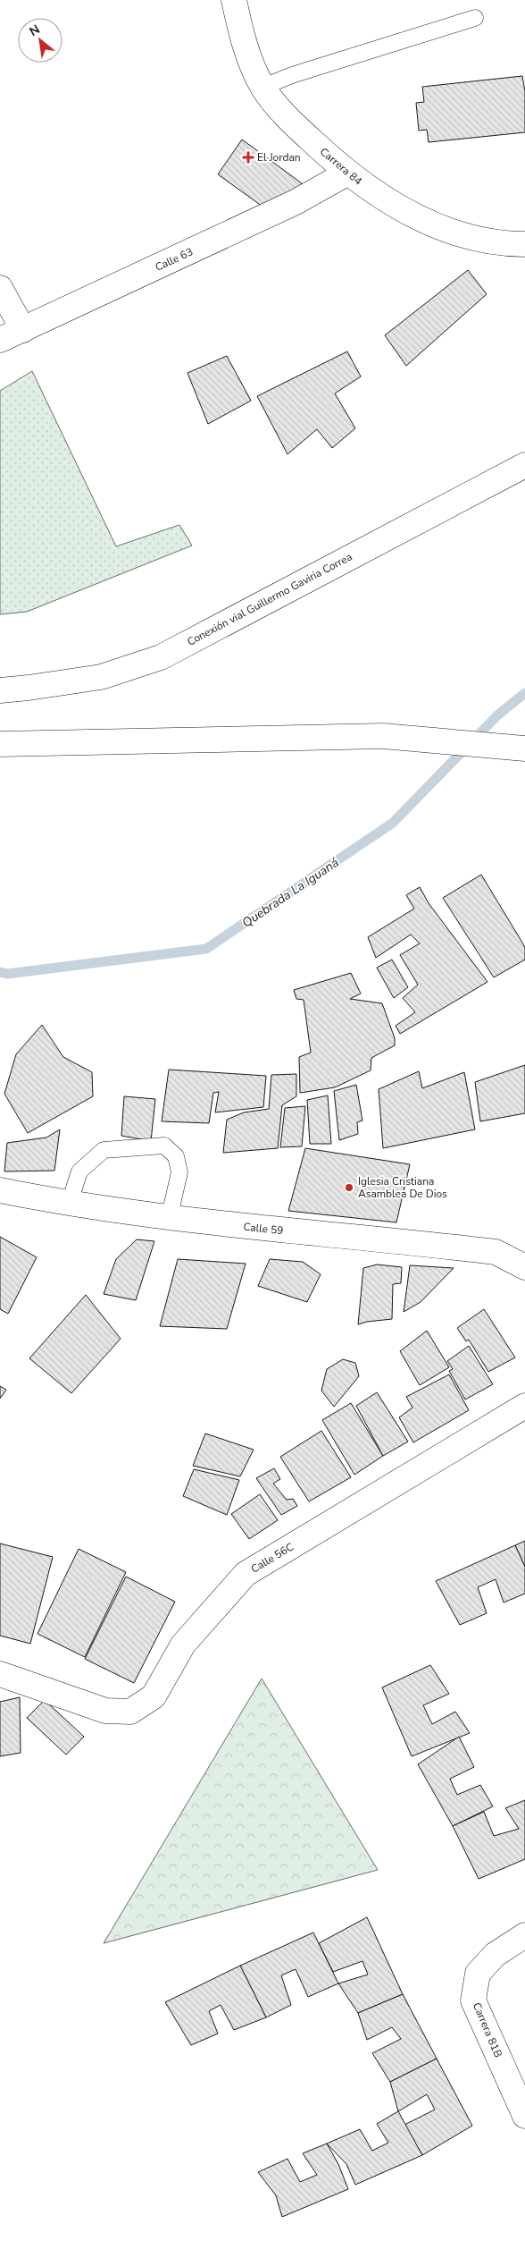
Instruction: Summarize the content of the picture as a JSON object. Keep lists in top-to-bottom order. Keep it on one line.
{"streets":{"main road":["Carrera 84","Calle 63","Conexión vial Guillermo Gaviria Correa","Calle 59","Calle 56C","Carrera 81B"]},"crossings":[["Carrera 84","Calle 63"]],"water":["Quebrada La Iguaná"],"places":{"health":["El Jordan"],"other":["Iglesia Cristiana Asamblea De Dios"]},"north":"top left"}
